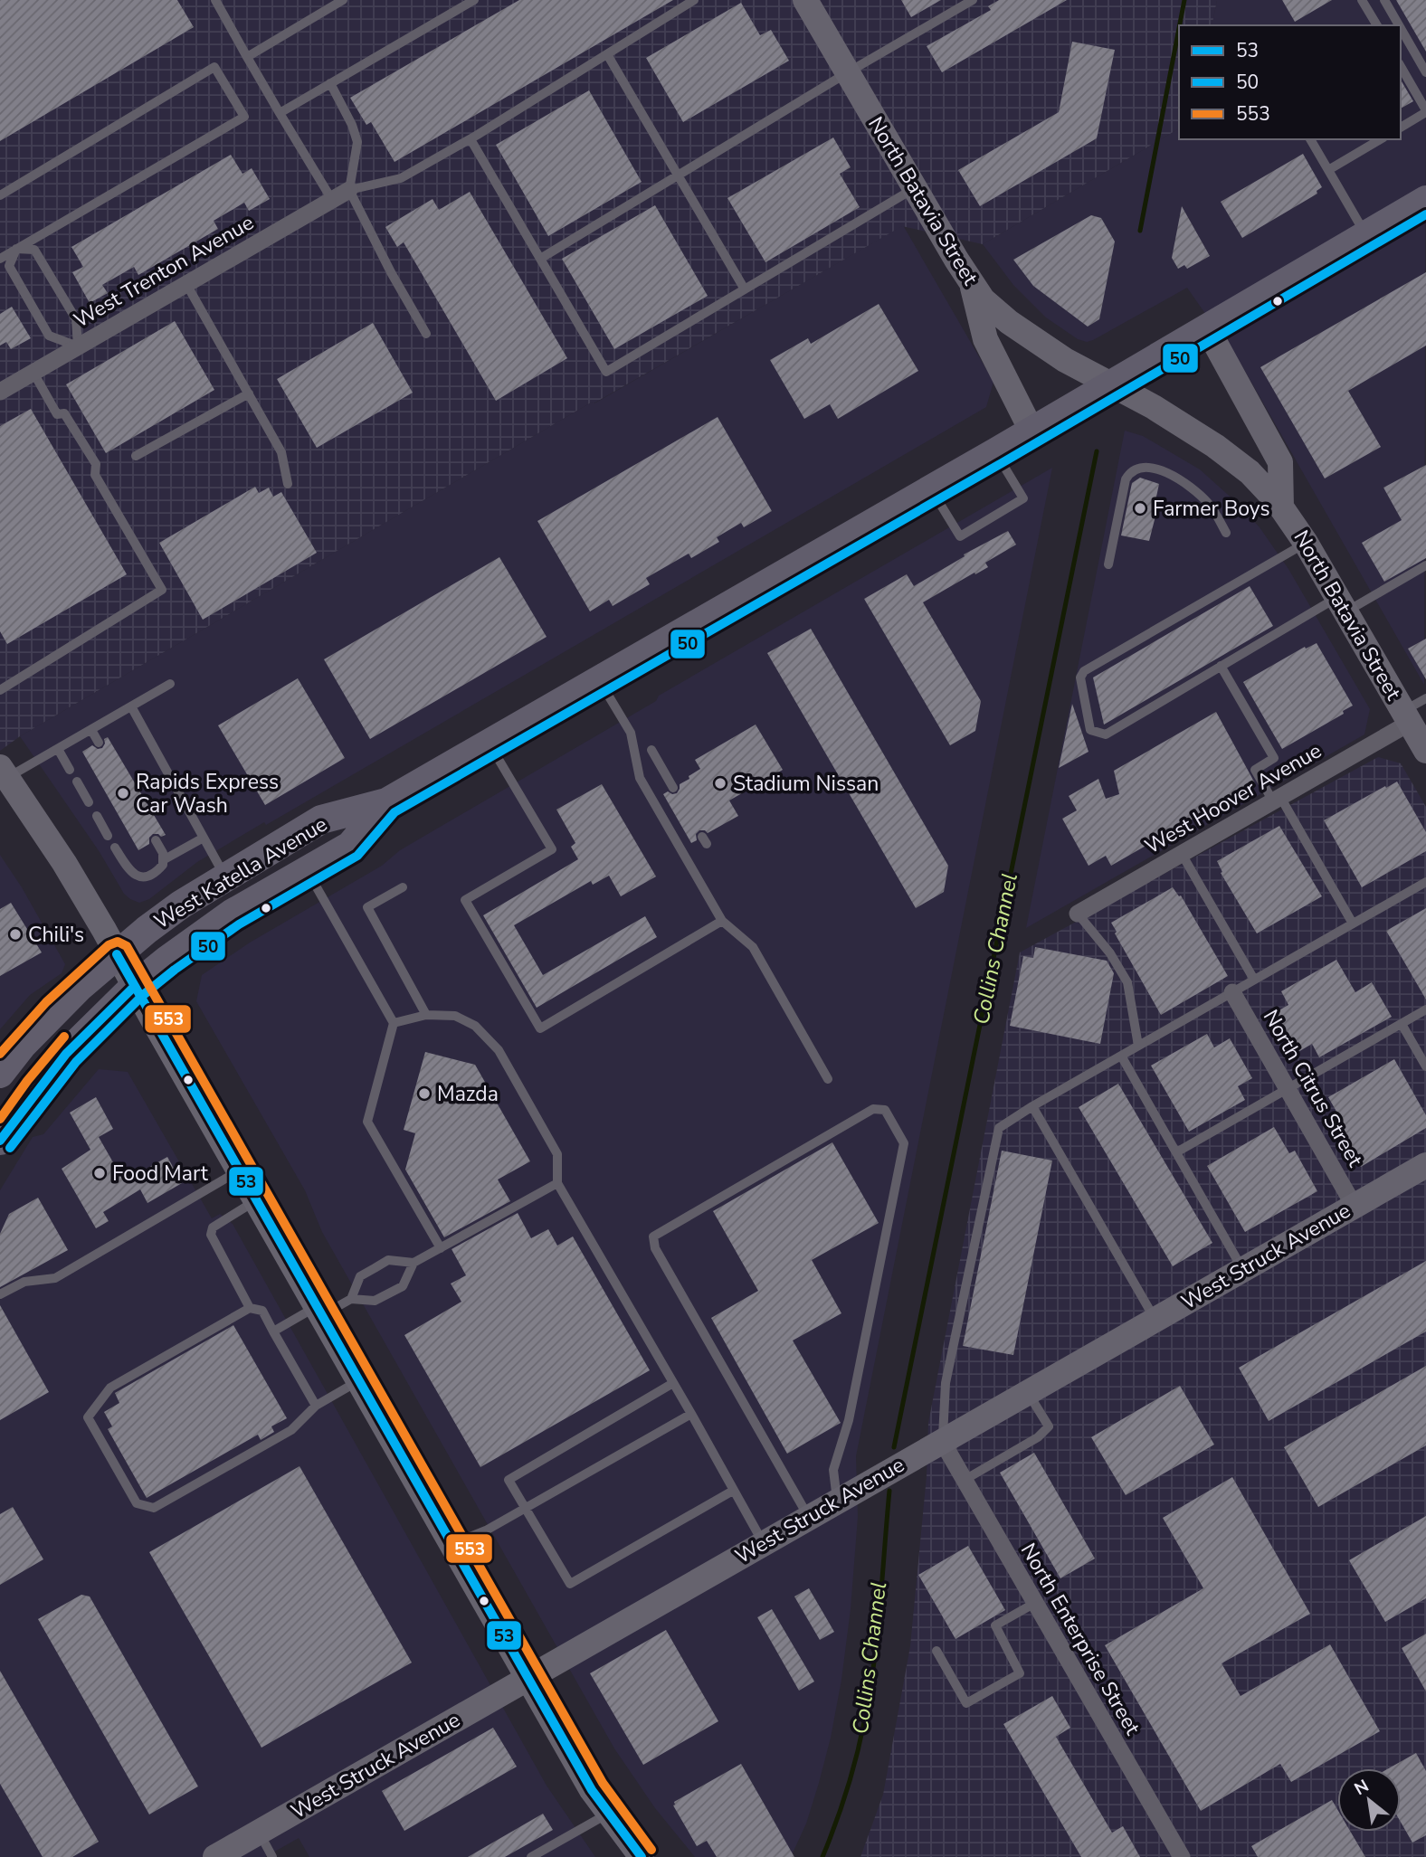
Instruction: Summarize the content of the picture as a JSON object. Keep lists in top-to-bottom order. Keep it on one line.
{"streets":{"main road":["West Katella Avenue"],"street":["North Batavia Street","West Trenton Avenue","West Hoover Avenue","North Citrus Street","West Struck Avenue","North Enterprise Street"]},"crossings":[["North Batavia Street","West Hoover Avenue"],["North Batavia Street","West Katella Avenue"],["North Citrus Street","West Struck Avenue"],["West Struck Avenue","North Enterprise Street"]],"water":["Collins Channel"],"places":["Farmer Boys","Stadium Nissan","Rapids Express Car Wash","Chili's","Mazda","Food Mart"],"lines":["transit line 50","transit line 553","transit line 53"],"legend":["53","50","553"],"north":"top left"}
